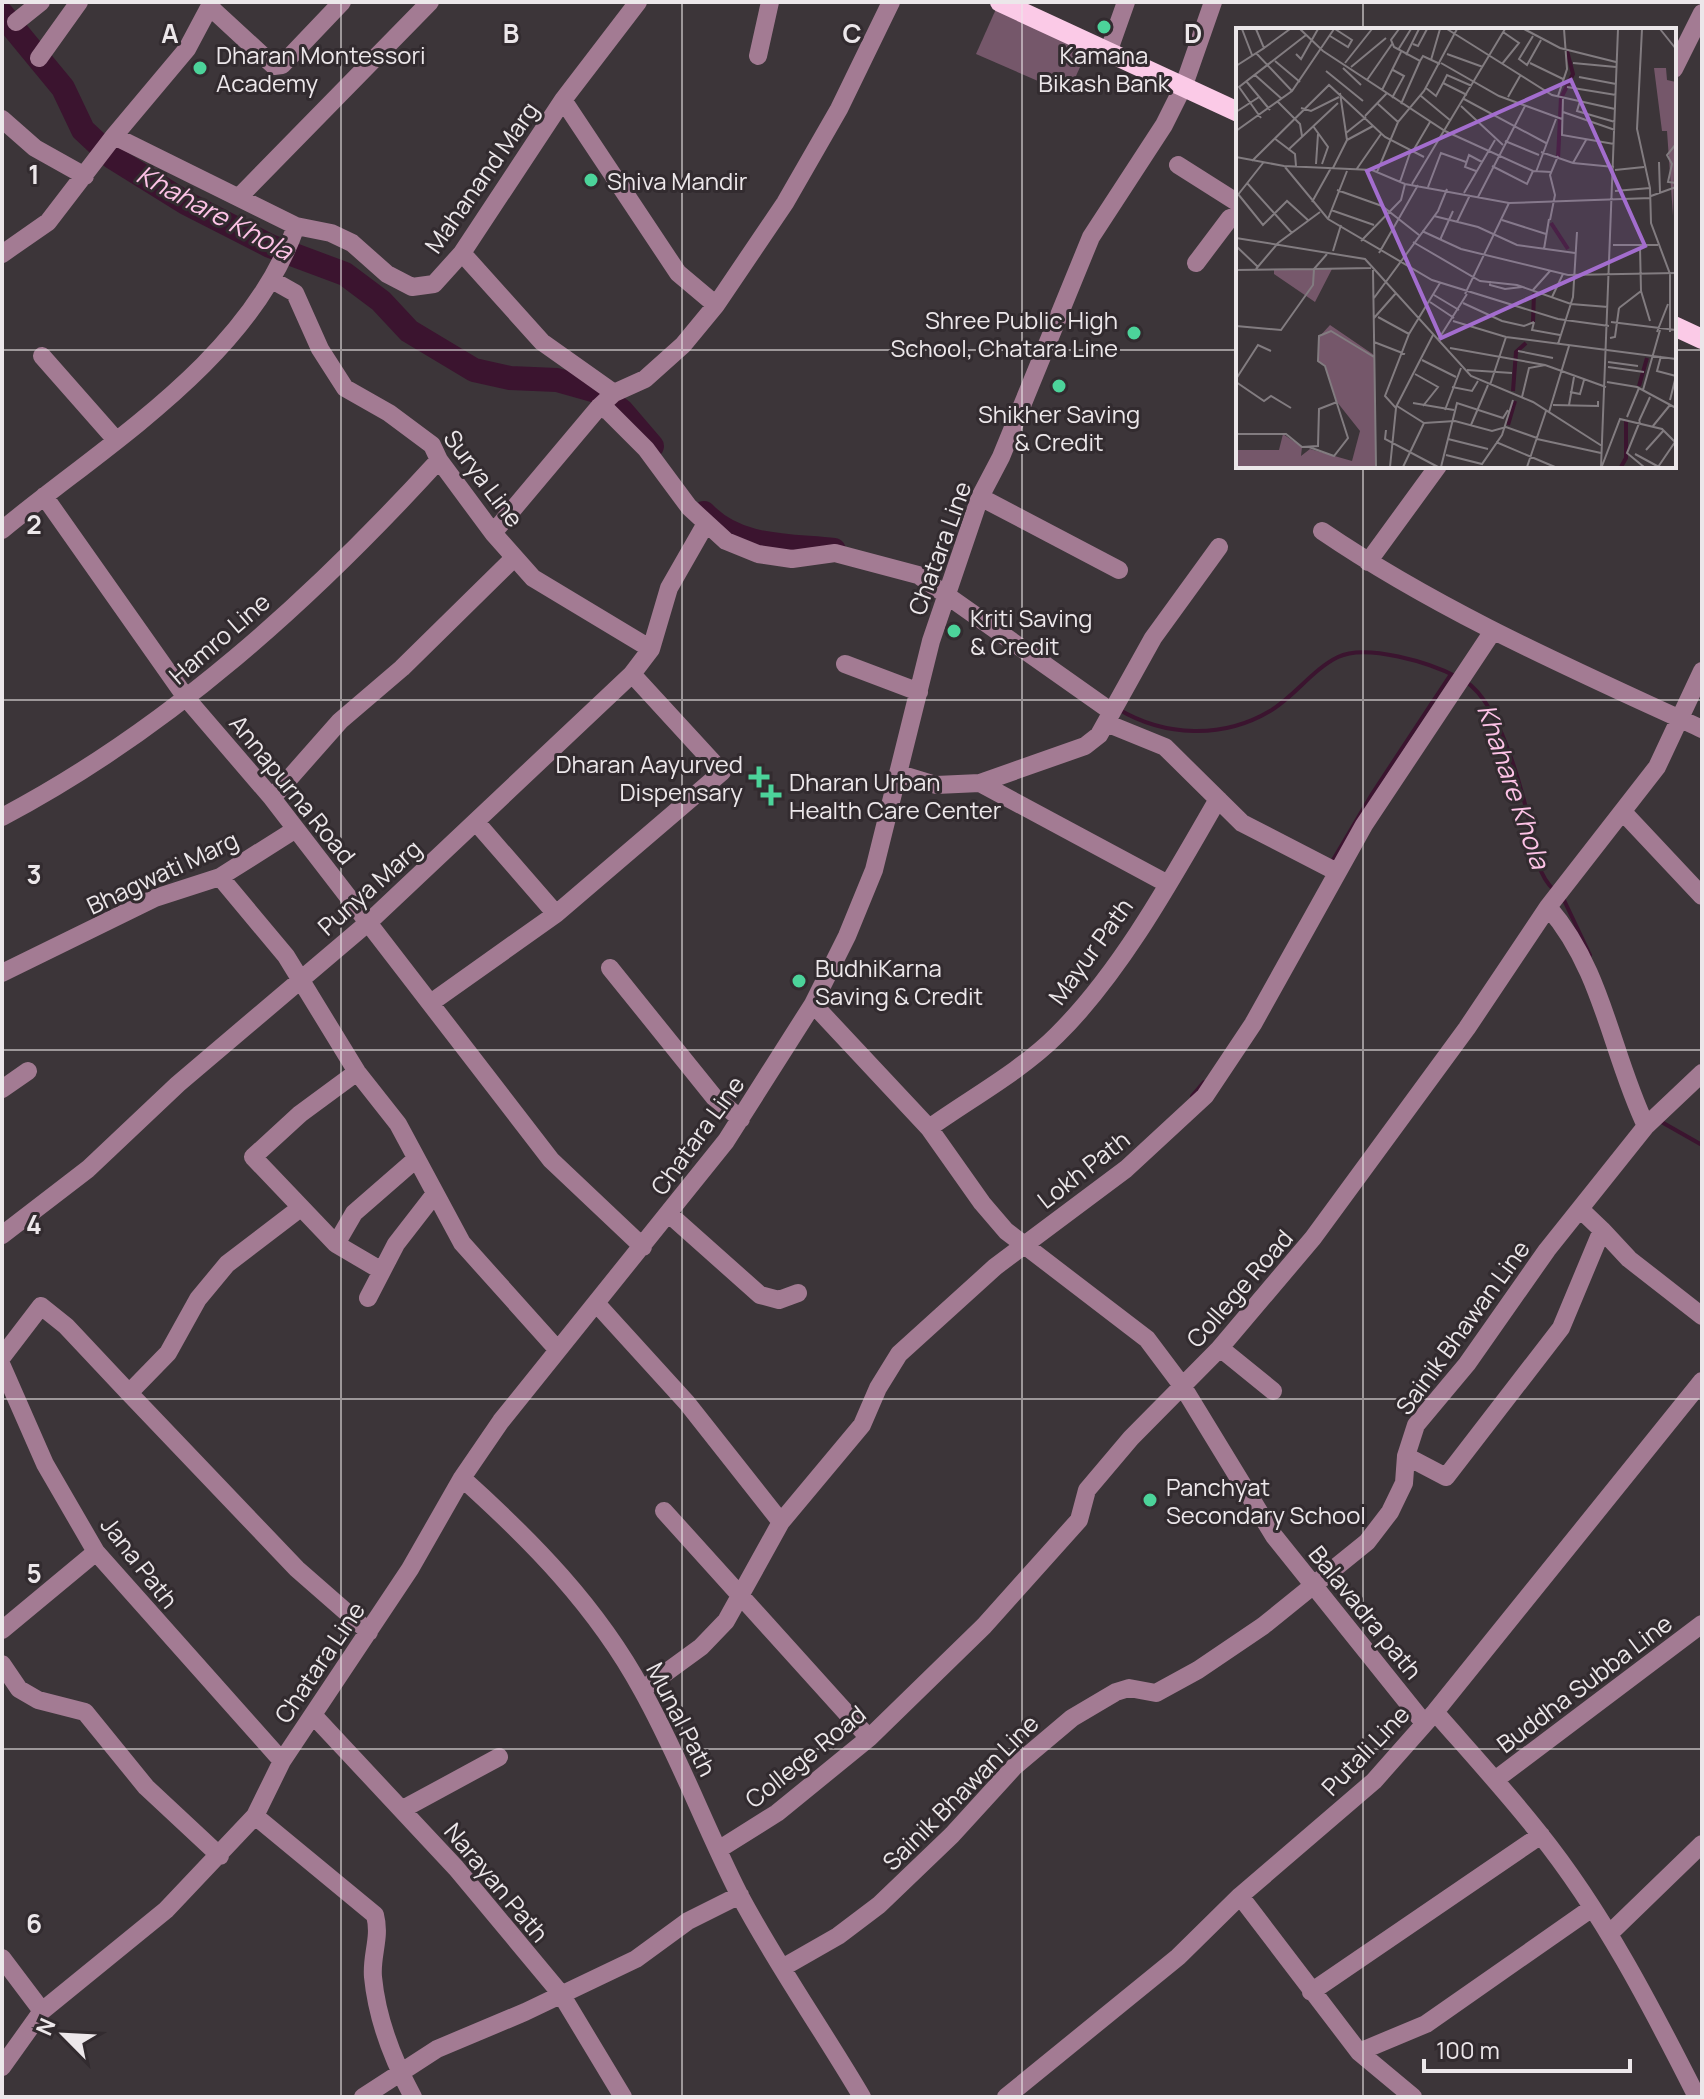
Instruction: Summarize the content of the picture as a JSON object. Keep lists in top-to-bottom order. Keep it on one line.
{"streets":{"street":["Mahanand Marg","Surya Line","Chatara Line","Hamro Line","Annapurna Road","Bhagwati Marg","Punya Marg","Mayur Path","Lokh Path","College Road","Sainik Bhawan Line","Jana Path","Balavadra path","Buddha Subba Line","Munal Path","Putali Line","Narayan Path"]},"crossings":[["Surya Line","Hamro Line"],["Surya Line","Punya Marg"],["Chatara Line","Annapurna Road"],["Chatara Line","Jana Path"],["Chatara Line","Balavadra path"],["Chatara Line","Munal Path"],["Chatara Line","Narayan Path"],["Hamro Line","Annapurna Road"],["Annapurna Road","Bhagwati Marg"],["Annapurna Road","Punya Marg"],["Mayur Path","Balavadra path"],["Lokh Path","Balavadra path"],["Lokh Path","Munal Path"],["College Road","Balavadra path"],["College Road","Munal Path"],["Sainik Bhawan Line","Balavadra path"],["Sainik Bhawan Line","Munal Path"],["Balavadra path","Buddha Subba Line"],["Balavadra path","Putali Line"]],"water":["Khahare Khola"],"places":{"other":["Kamana Bikash Bank","Dharan Montessori Academy","Shiva Mandir","Shree Public High School, Chatara Line","Shikher Saving & Credit","Kriti Saving & Credit","BudhiKarna Saving & Credit","Panchyat Secondary School"],"health":["Dharan Aayurved Dispensary","Dharan Urban Health Care Center"]},"scale_bar":"100 m","north":"top left","grid":{"columns":["A","B","C","D"],"rows":["1","2","3","4","5","6"]}}
